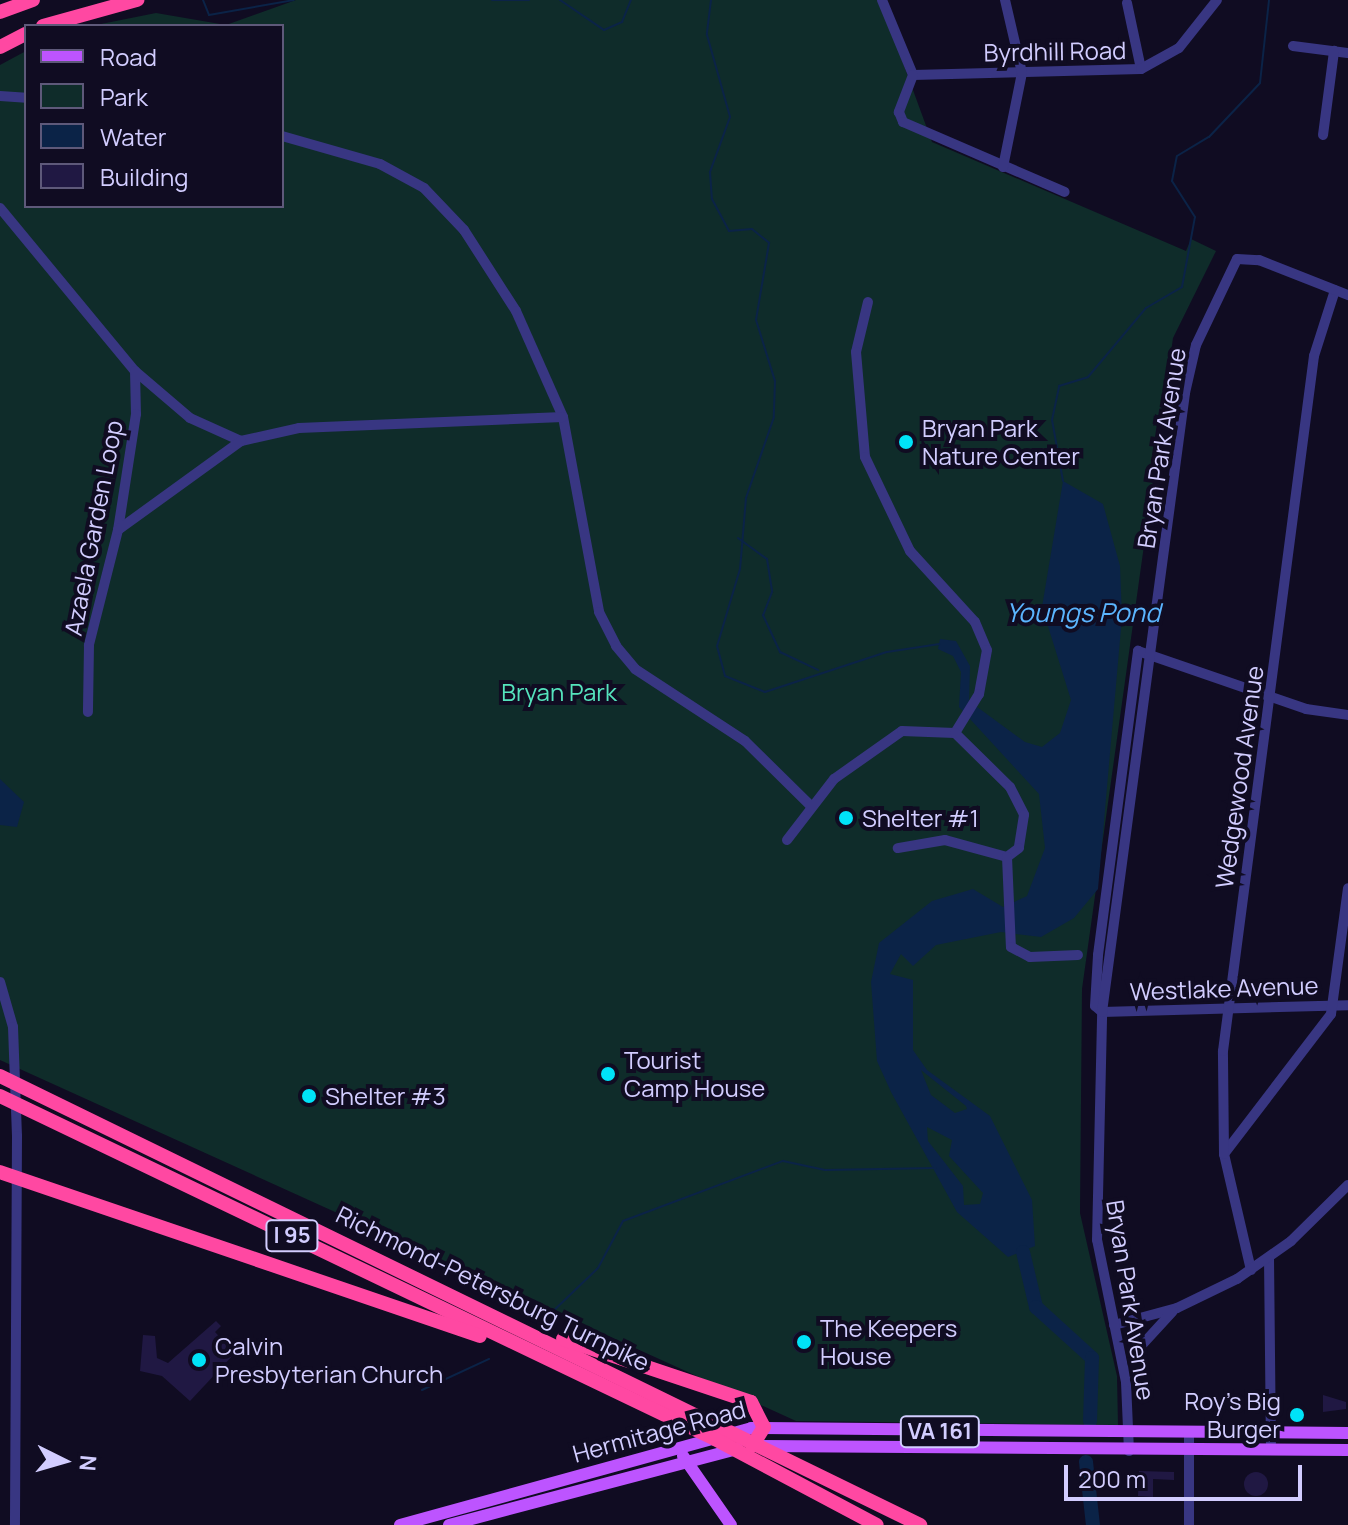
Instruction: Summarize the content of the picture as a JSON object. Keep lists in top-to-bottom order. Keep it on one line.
{"streets":{"highway":["I 95","Richmond-Petersburg Turnpike"],"main road":["Hermitage Road","VA 161"],"street":["Byrdhill Road","Bryan Park Avenue","Azaela Garden Loop","Wedgewood Avenue","Westlake Avenue"]},"crossings":[["Bryan Park Avenue","Wedgewood Avenue"],["Bryan Park Avenue","Westlake Avenue"],["Bryan Park Avenue","Hermitage Road"],["Bryan Park Avenue","VA 161"],["Wedgewood Avenue","Westlake Avenue"],["Hermitage Road","VA 161"]],"water":["Youngs Pond"],"parks":["Bryan Park"],"places":["Bryan Park Nature Center","Shelter #1","Tourist Camp House","Shelter #3","The Keepers House","Calvin Presbyterian Church","Roy's Big Burger"],"legend":["Road","Park","Water","Building"],"scale_bar":"200 m","north":"right"}
